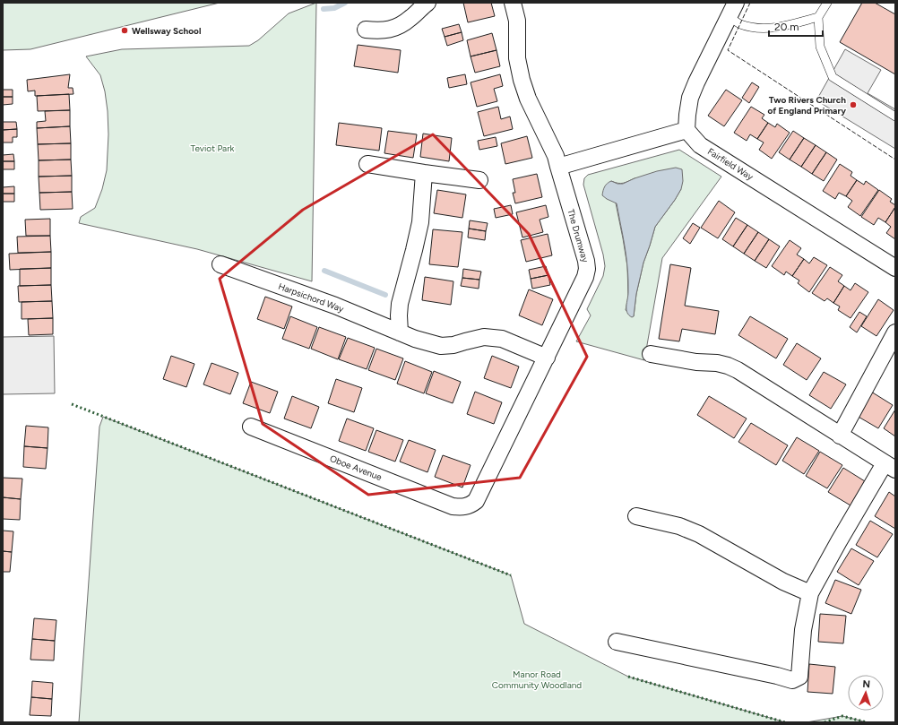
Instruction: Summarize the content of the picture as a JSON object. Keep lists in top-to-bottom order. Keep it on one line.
{"streets":{"street":["Fairfield Way","The Drumway","Harpsichord Way","Oboe Avenue"]},"crossings":[["The Drumway","Harpsichord Way"],["The Drumway","Oboe Avenue"]],"parks":["Teviot Park","Manor Road Community Woodland"],"places":["Wellsway School","Two Rivers Church of England Primary"],"scale_bar":"20 m","north":"top"}
